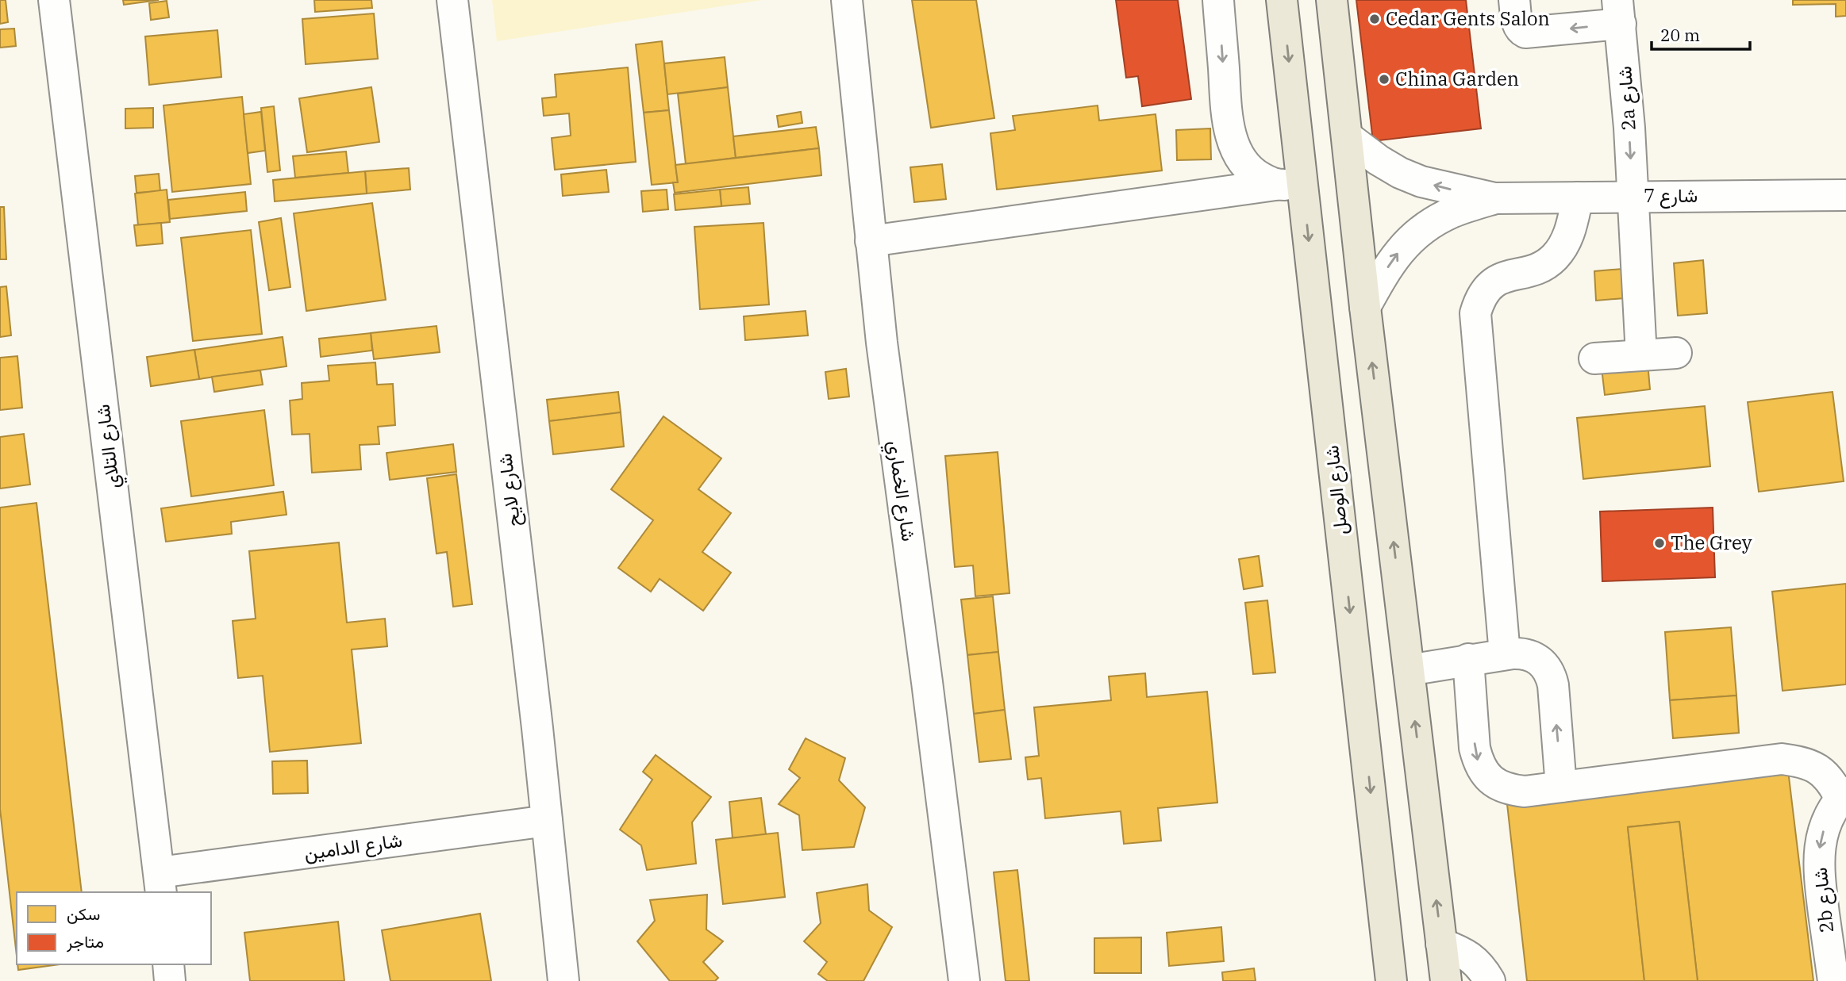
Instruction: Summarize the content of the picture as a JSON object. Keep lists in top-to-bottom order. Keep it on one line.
{"streets":{"main road":["شارع الوصل"],"street":["2a شارع","شارع 7","شارع التلاي","شارع لايح","شارع الخماري","شارع الدامين","2b شارع"]},"crossings":[["2a شارع","شارع 7"],["شارع التلاي","شارع الدامين"],["شارع لايح","شارع الدامين"]],"one_way":["2a شارع","2b شارع"],"places":["Cedar Gents Salon","China Garden","The Grey"],"legend":["سكن","متاجر"],"scale_bar":"20 m"}
